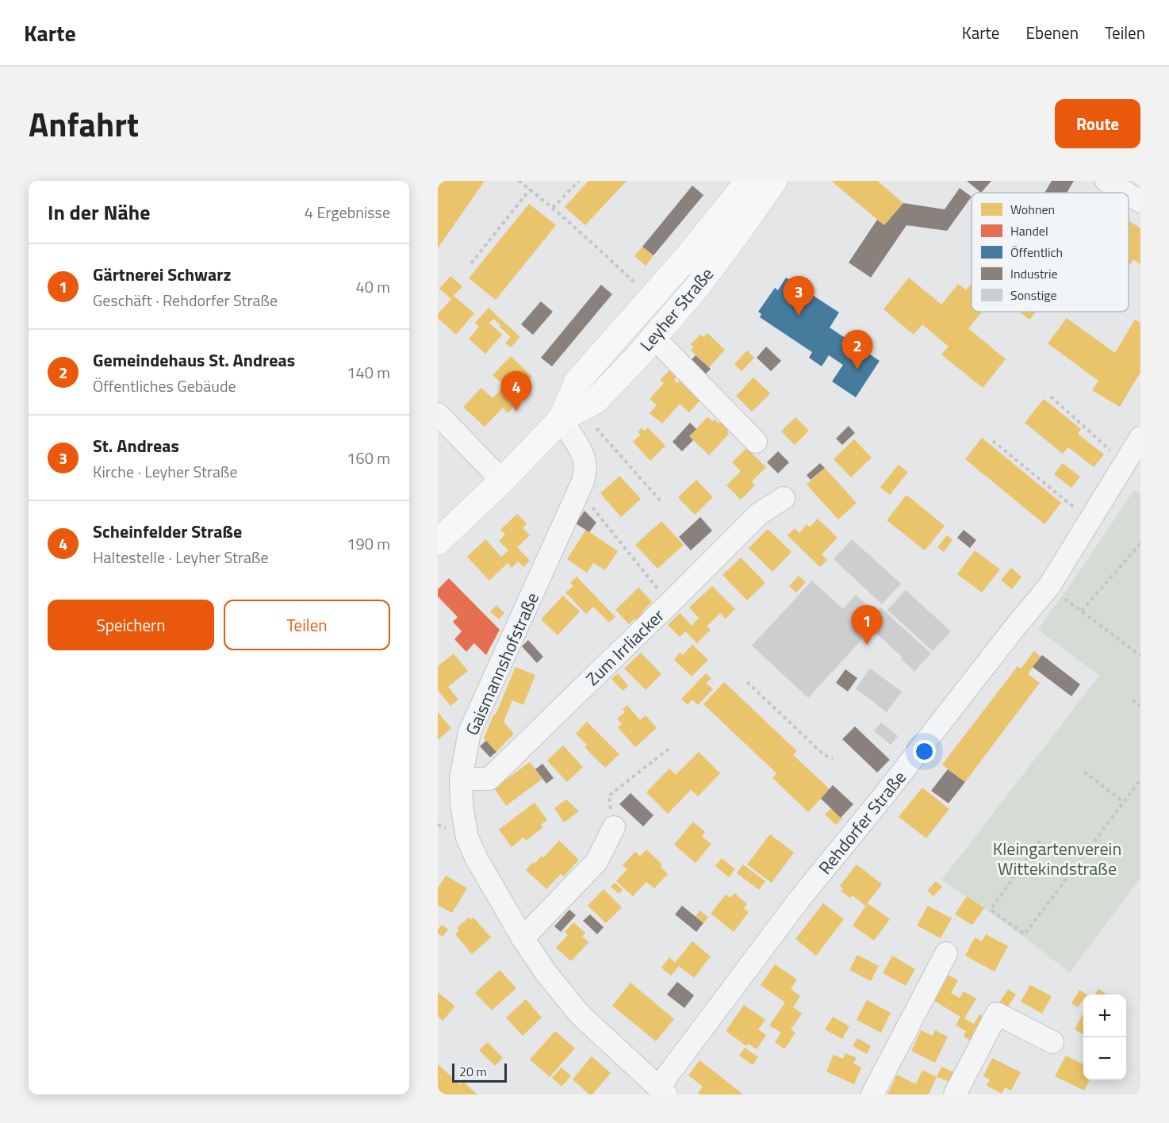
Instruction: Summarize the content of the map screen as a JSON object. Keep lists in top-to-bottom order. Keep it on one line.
{"streets":{"main road":["Leyher Straße"],"street":["Zum Irrliacker","Gaismannshofstraße","Rehdorfer Straße"]},"crossings":[["Leyher Straße","Gaismannshofstraße"],["Zum Irrliacker","Gaismannshofstraße"],["Gaismannshofstraße","Rehdorfer Straße"]],"parks":["Kleingartenverein Wittekindstraße"],"legend":["Wohnen","Handel","Öffentlich","Industrie","Sonstige"],"scale_bar":"20 m","page":{"header":"Karte","nav":["Karte","Ebenen","Teilen"],"title":"Anfahrt","buttons":["Route",["Speichern","Teilen"]],"heading":["In der Nähe","4 Ergebnisse"],"list":[{"mark":"1","name":"Gärtnerei Schwarz","note":"Geschäft · Rehdorfer Straße","value":"40 m"},{"mark":"2","name":"Gemeindehaus St. Andreas","note":"Öffentliches Gebäude","value":"140 m"},{"mark":"3","name":"St. Andreas","note":"Kirche · Leyher Straße","value":"160 m"},{"mark":"4","name":"Scheinfelder Straße","note":"Haltestelle · Leyher Straße","value":"190 m"}],"pins":["3","2","4","1"],"map_buttons":["+","−"],"scale":"20 m"}}
